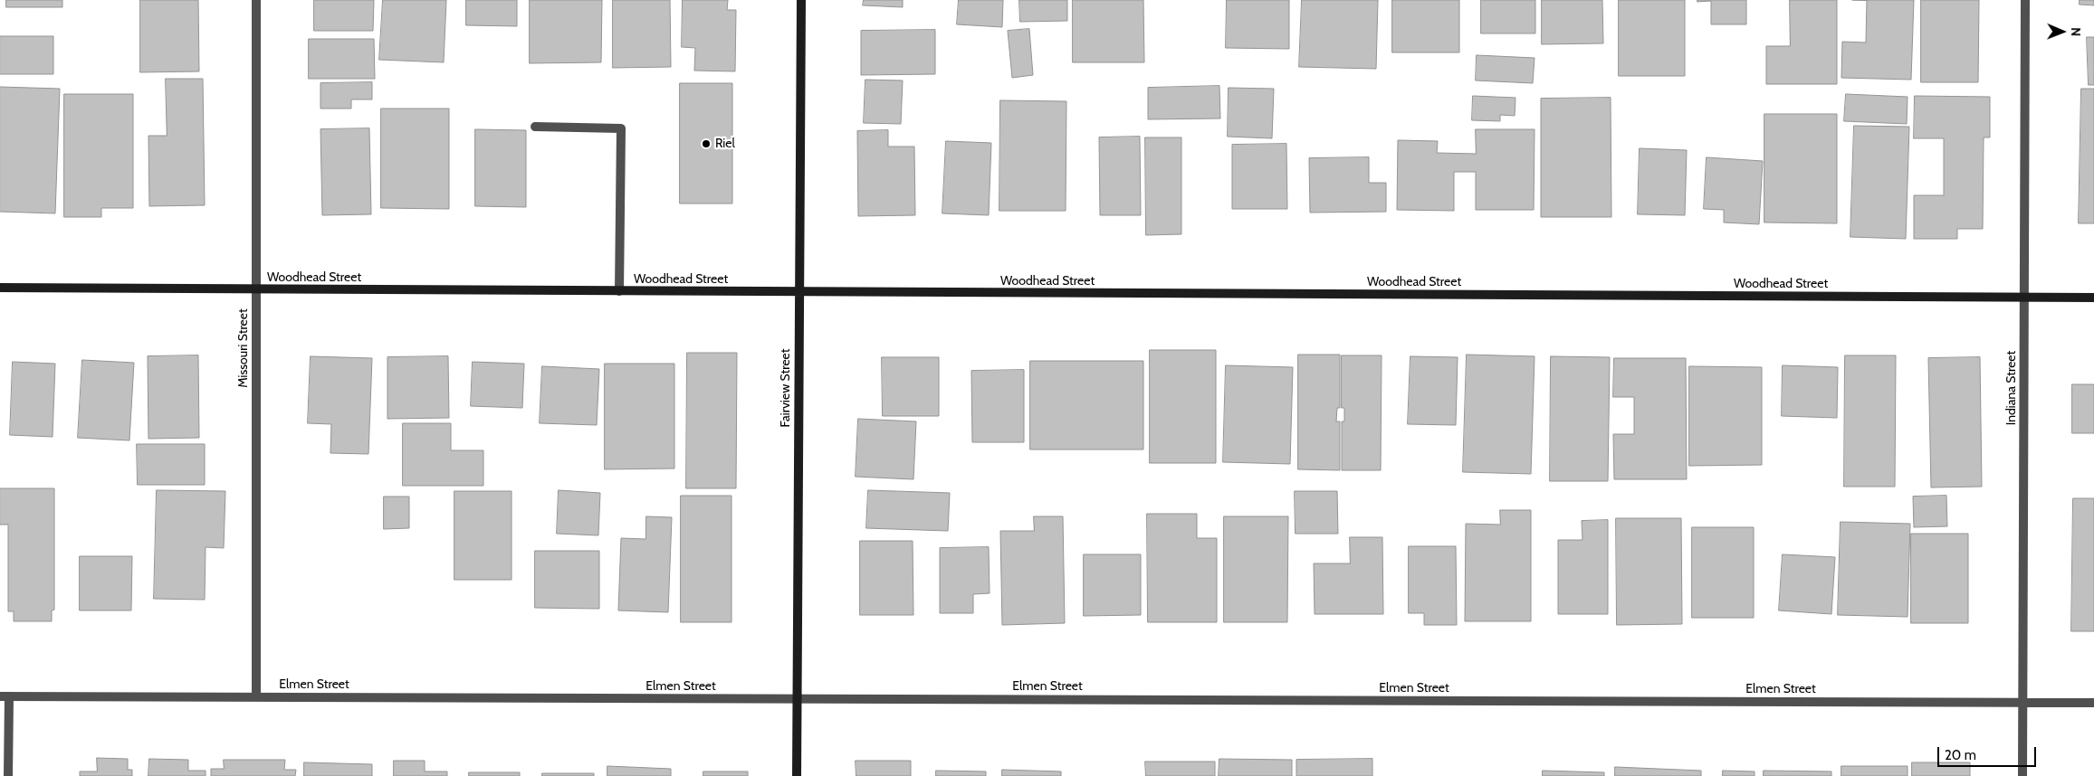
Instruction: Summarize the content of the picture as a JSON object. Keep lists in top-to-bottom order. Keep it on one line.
{"streets":{"street":["Woodhead Street","Missouri Street","Fairview Street","Indiana Street","Elmen Street"]},"crossings":[["Woodhead Street","Missouri Street"],["Woodhead Street","Fairview Street"],["Woodhead Street","Indiana Street"],["Missouri Street","Elmen Street"],["Fairview Street","Elmen Street"],["Indiana Street","Elmen Street"]],"places":["Riel"],"scale_bar":"20 m","north":"right"}
